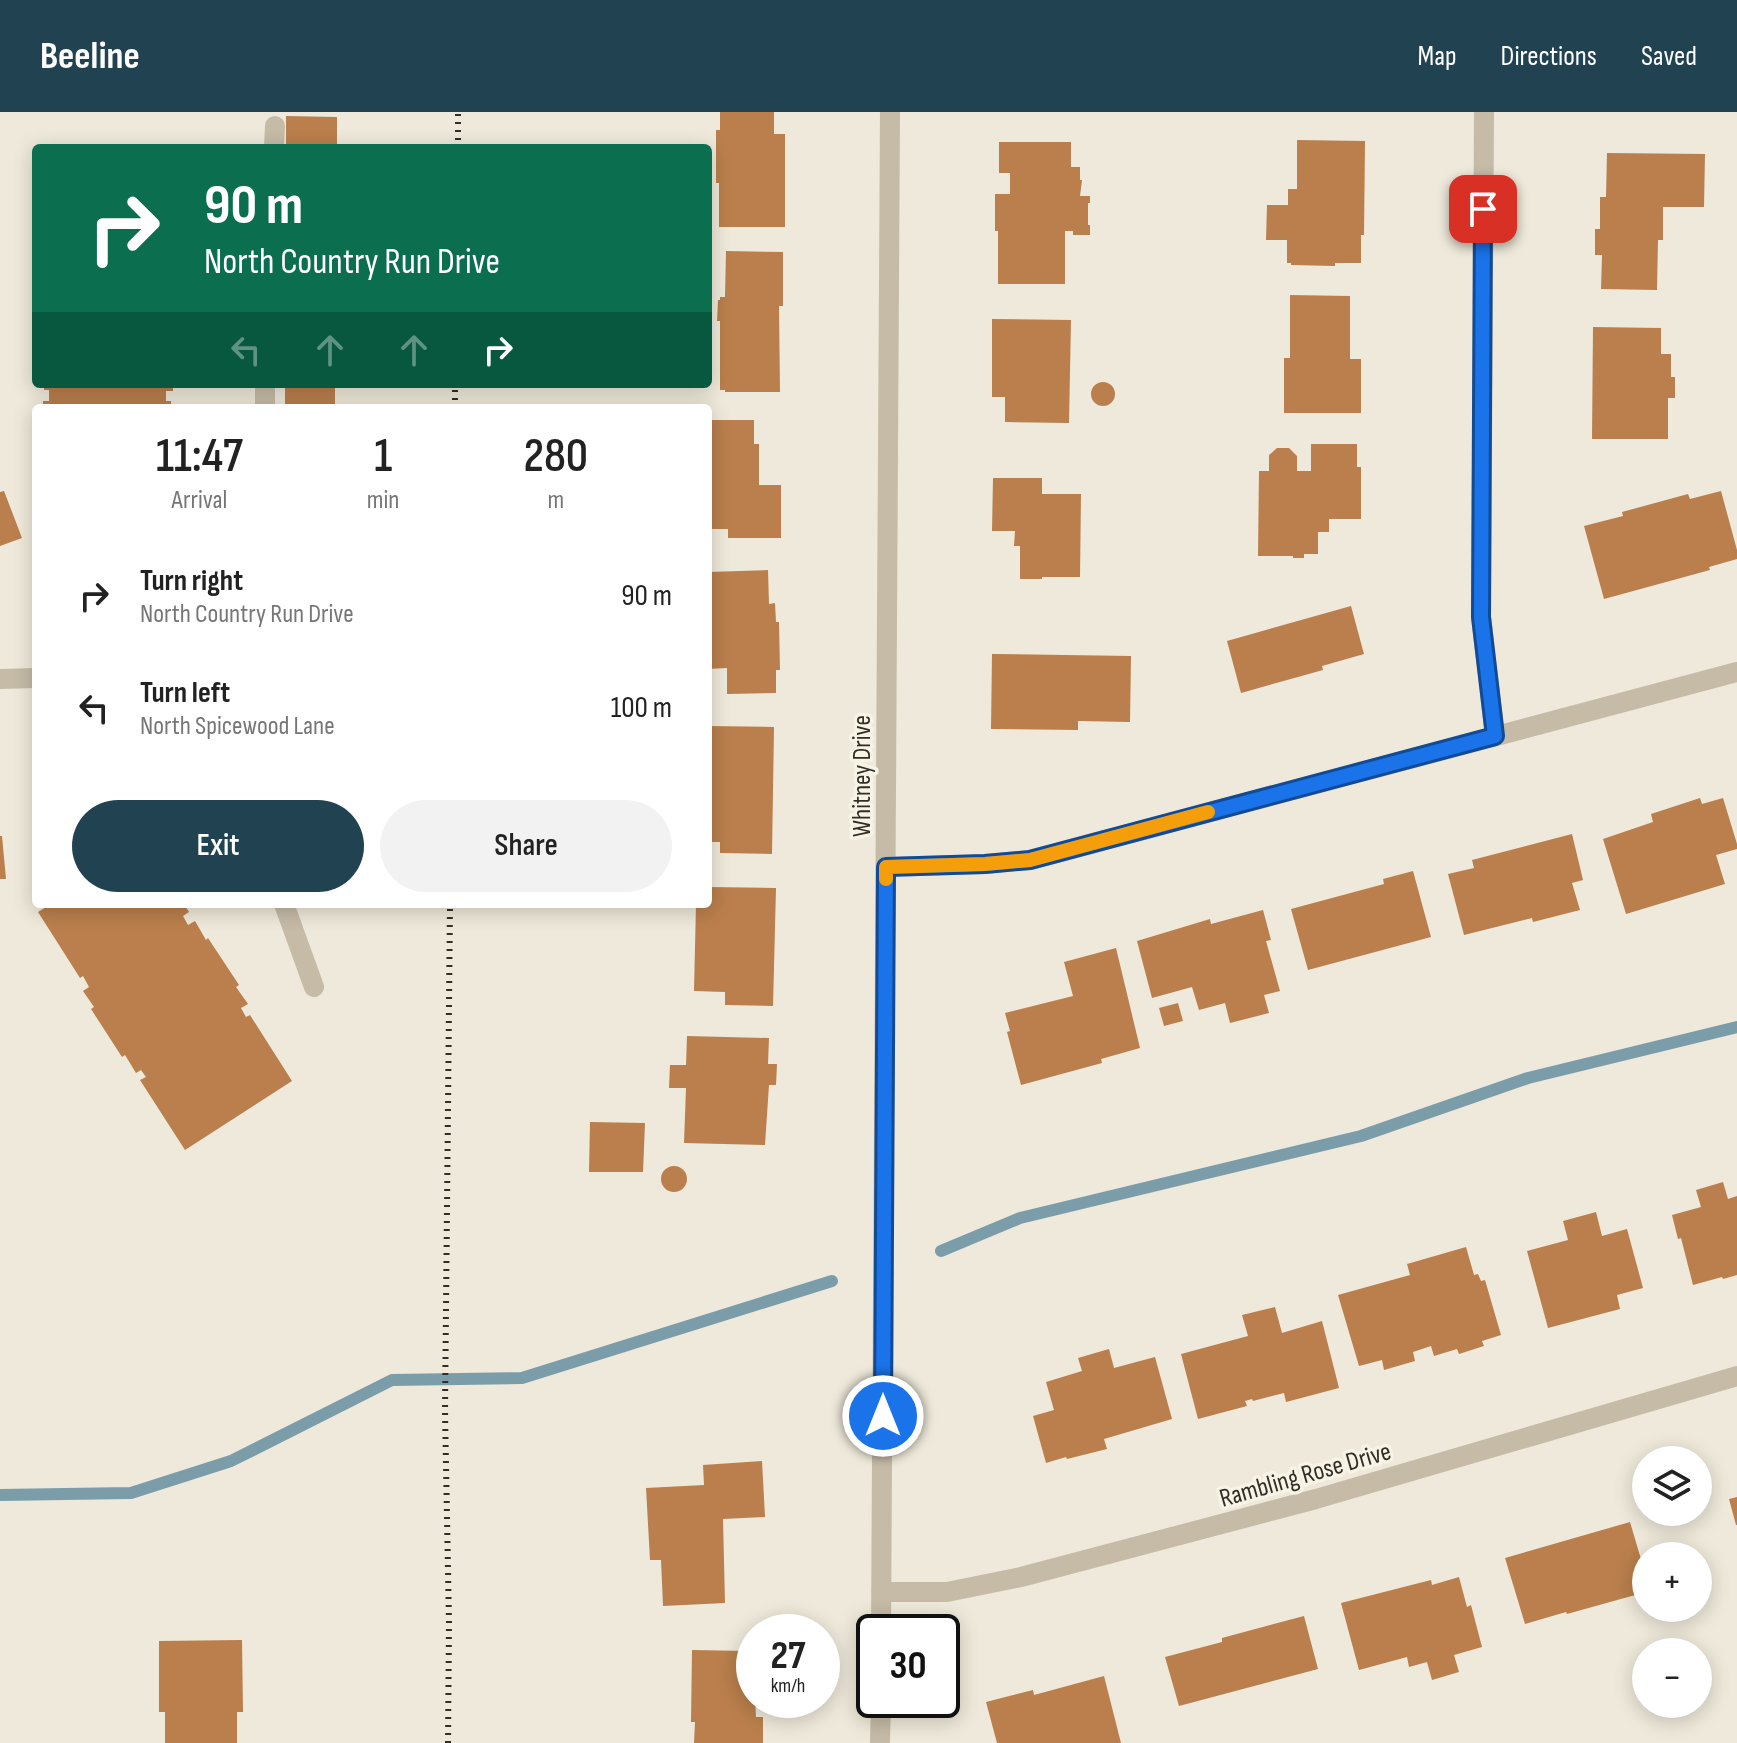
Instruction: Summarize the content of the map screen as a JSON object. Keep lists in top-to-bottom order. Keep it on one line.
{"streets":{"street":["Whitney Drive","Rambling Rose Drive"]},"crossings":[["Whitney Drive","Rambling Rose Drive"]],"page":{"header":"Beeline","nav":["Map","Directions","Saved"],"turn":["90 m","North Country Run Drive"],"eta":["11:47","Arrival","1","min","280","m"],"list":[{"name":"Turn right","note":"North Country Run Drive","value":"90 m"},{"name":"Turn left","note":"North Spicewood Lane","value":"100 m"}],"buttons":["Exit","Share"],"map_buttons":["+","−"],"speed":"27 km/h","limit":"30"}}
